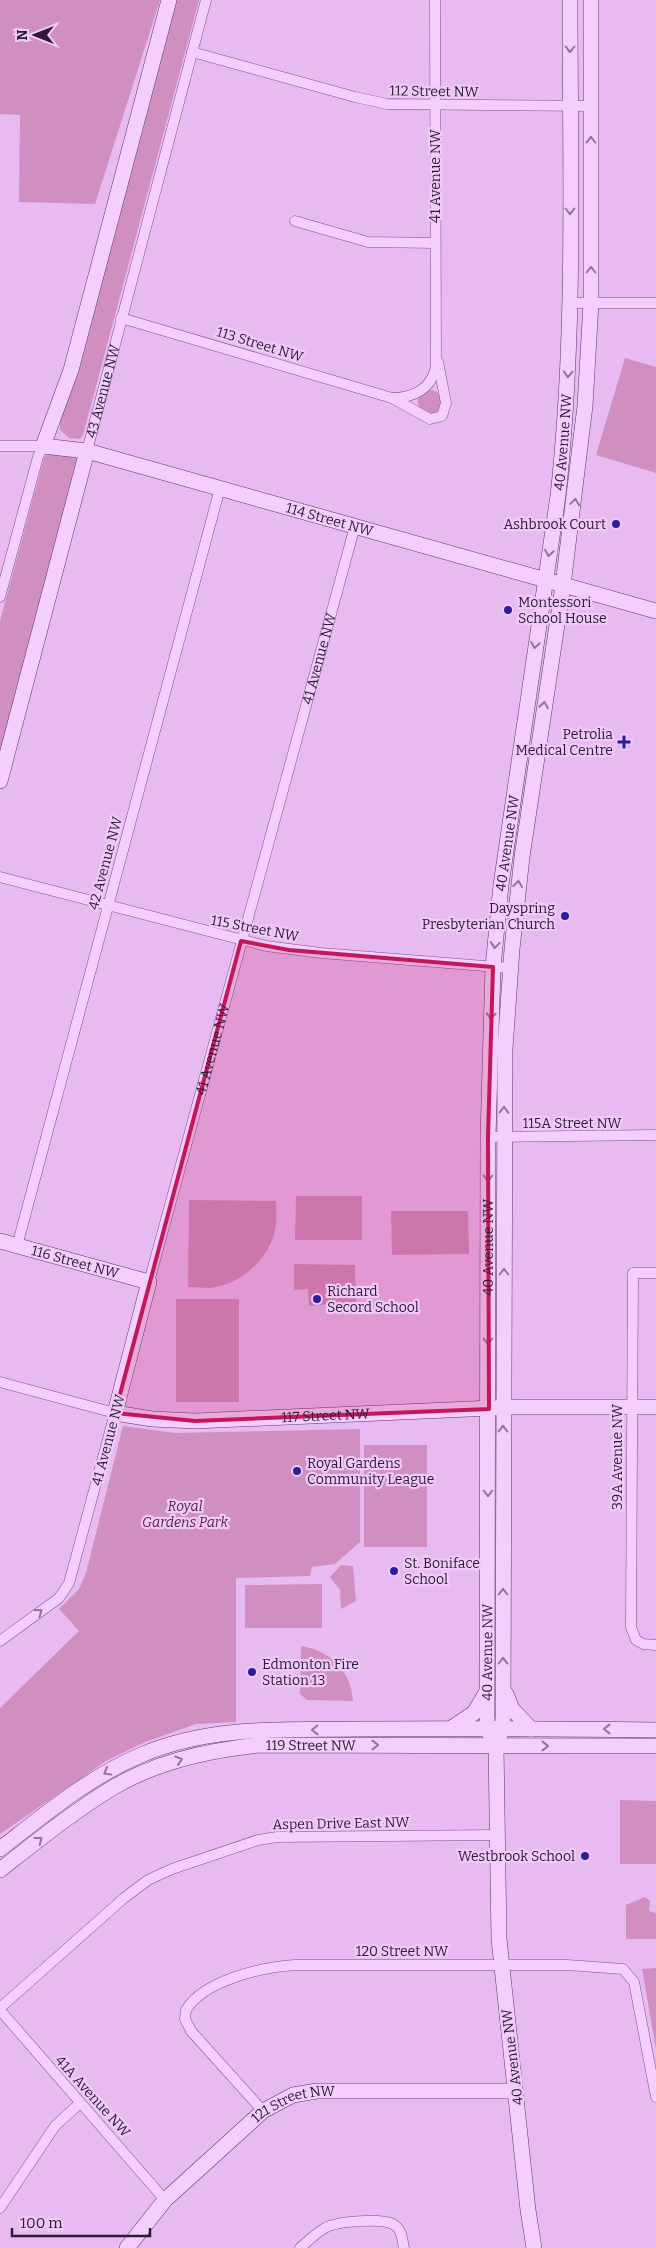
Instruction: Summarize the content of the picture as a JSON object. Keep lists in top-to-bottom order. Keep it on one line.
{"streets":{"street":["112 Street NW","41 Avenue NW","113 Street NW","43 Avenue NW","40 Avenue NW","114 Street NW","42 Avenue NW","115 Street NW","115A Street NW","116 Street NW","117 Street NW","39A Avenue NW","119 Street NW","Aspen Drive East NW","120 Street NW","41A Avenue NW","121 Street NW"]},"crossings":[["112 Street NW","41 Avenue NW"],["112 Street NW","43 Avenue NW"],["112 Street NW","40 Avenue NW"],["41 Avenue NW","113 Street NW"],["41 Avenue NW","114 Street NW"],["41 Avenue NW","115 Street NW"],["41 Avenue NW","116 Street NW"],["41 Avenue NW","117 Street NW"],["113 Street NW","43 Avenue NW"],["43 Avenue NW","114 Street NW"],["40 Avenue NW","114 Street NW"],["40 Avenue NW","115 Street NW"],["40 Avenue NW","115A Street NW"],["40 Avenue NW","117 Street NW"],["40 Avenue NW","119 Street NW"],["40 Avenue NW","Aspen Drive East NW"],["40 Avenue NW","120 Street NW"],["40 Avenue NW","121 Street NW"],["114 Street NW","42 Avenue NW"],["42 Avenue NW","115 Street NW"],["42 Avenue NW","116 Street NW"],["117 Street NW","39A Avenue NW"],["Aspen Drive East NW","41A Avenue NW"],["120 Street NW","121 Street NW"],["41A Avenue NW","121 Street NW"]],"parks":["Royal Gardens Park"],"places":{"other":["Ashbrook Court","Montessori School House","Dayspring Presbyterian Church","Richard Secord School","Royal Gardens Community League","St. Boniface School","Edmonton Fire Station 13","Westbrook School"],"health":["Petrolia Medical Centre"]},"scale_bar":"100 m","north":"left"}
